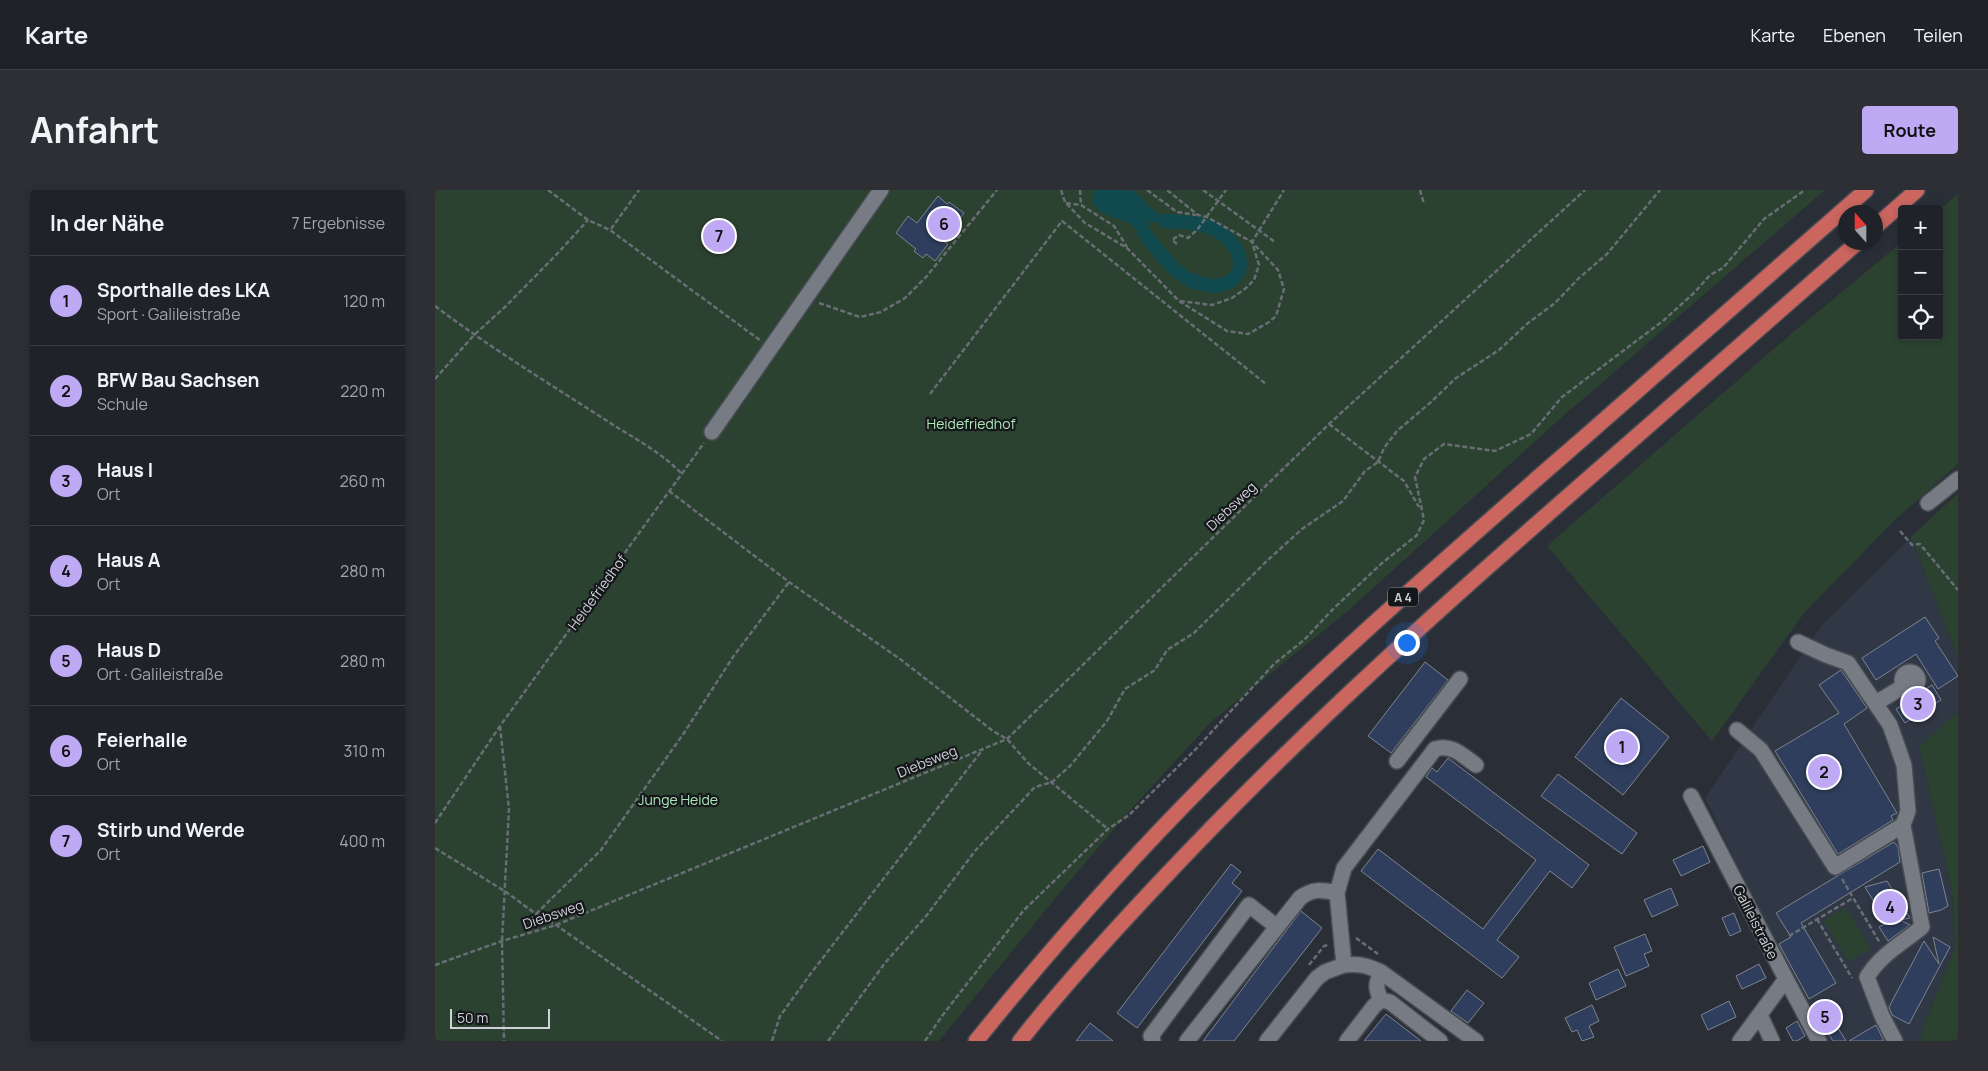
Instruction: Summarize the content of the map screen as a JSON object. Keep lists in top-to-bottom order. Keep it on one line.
{"streets":{"highway":["A 4"],"street":["Galileistraße"],"path":["Diebsweg","Heidefriedhof"]},"parks":["Heidefriedhof","Junge Heide"],"scale_bar":"50 m","north":"top","page":{"header":"Karte","nav":["Karte","Ebenen","Teilen"],"title":"Anfahrt","buttons":"Route","heading":["In der Nähe","7 Ergebnisse"],"map_buttons":["+","−"],"pins":["6","7","3","1","2","4","5"],"list":[{"mark":"1","name":"Sporthalle des LKA","note":"Sport · Galileistraße","value":"120 m"},{"mark":"2","name":"BFW Bau Sachsen","note":"Schule","value":"220 m"},{"mark":"3","name":"Haus I","note":"Ort","value":"260 m"},{"mark":"4","name":"Haus A","note":"Ort","value":"280 m"},{"mark":"5","name":"Haus D","note":"Ort · Galileistraße","value":"280 m"},{"mark":"6","name":"Feierhalle","note":"Ort","value":"310 m"},{"mark":"7","name":"Stirb und Werde","note":"Ort","value":"400 m"}],"scale":"50 m"}}
